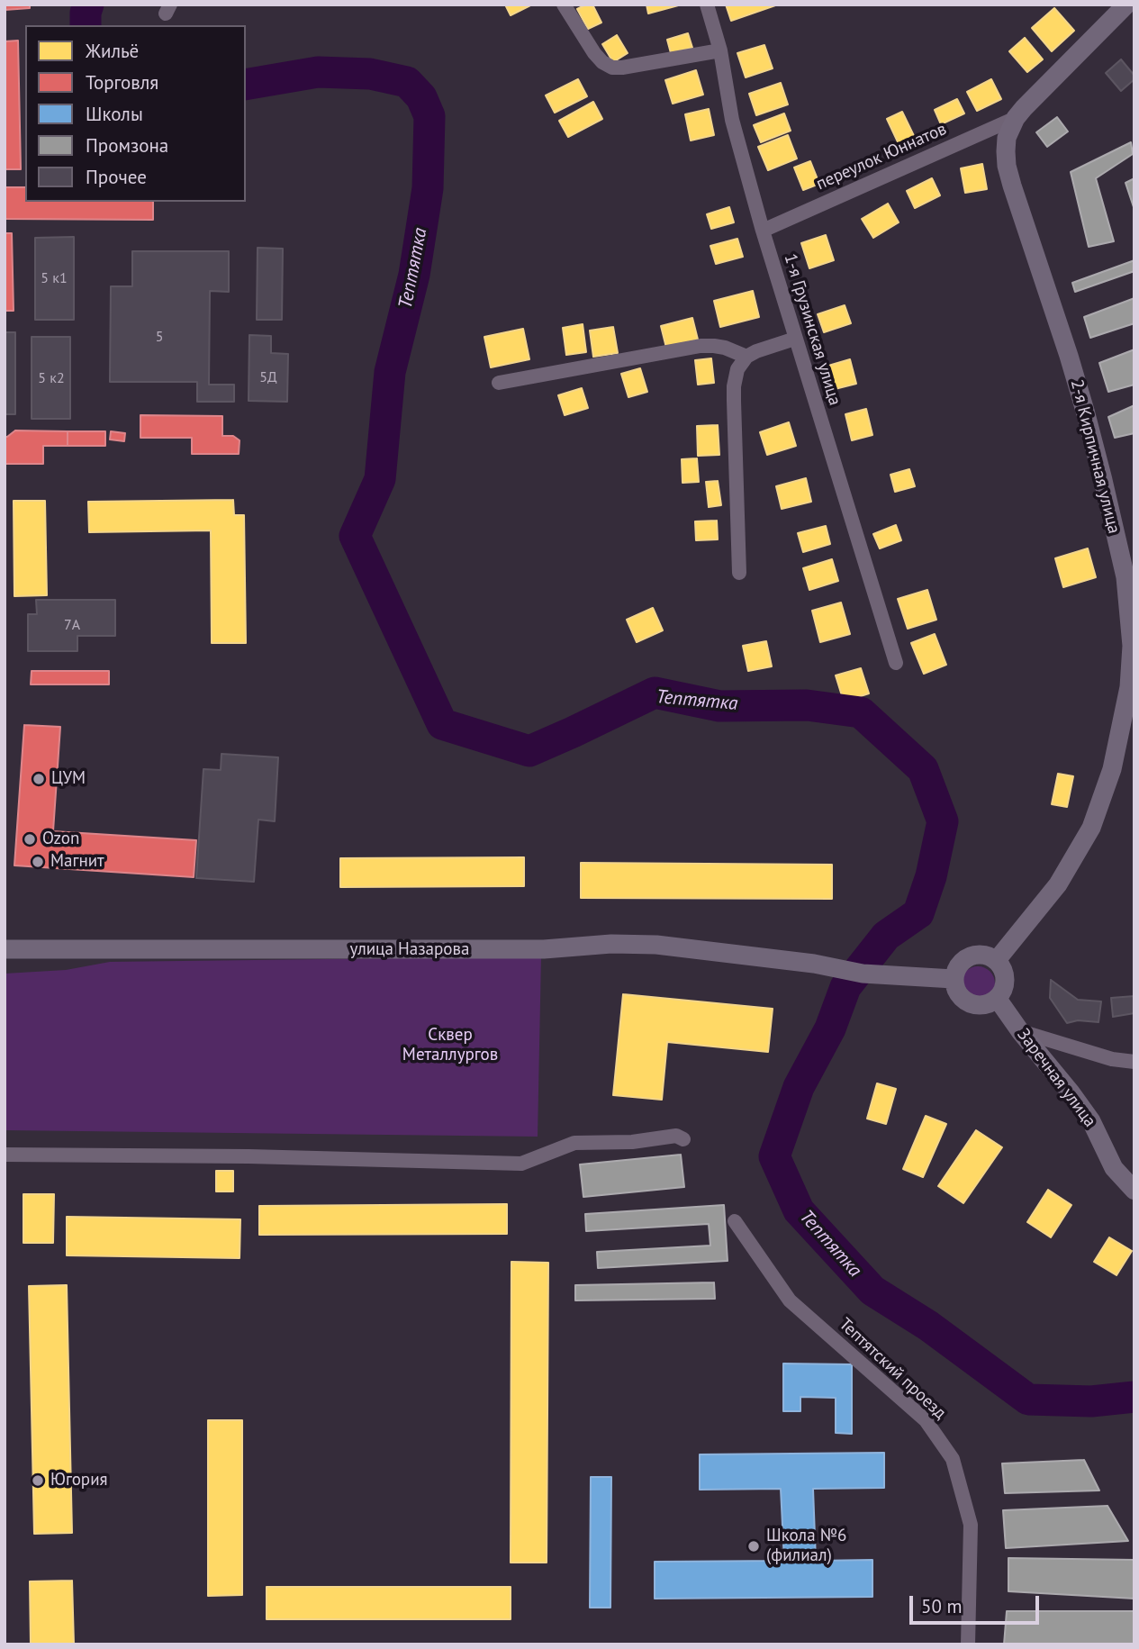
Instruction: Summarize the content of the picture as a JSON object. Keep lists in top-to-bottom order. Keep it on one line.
{"streets":{"main road":["2-я Кирпичная улица","улица Назарова","Заречная улица"],"street":["переулок Юннатов","1-я Грузинская улица","Тептятский проезд"]},"crossings":[["переулок Юннатов","1-я Грузинская улица"],["переулок Юннатов","2-я Кирпичная улица"],["2-я Кирпичная улица","улица Назарова"],["2-я Кирпичная улица","Заречная улица"],["улица Назарова","Заречная улица"]],"water":["Тептятка"],"parks":["Сквер Металлургов"],"places":["ЦУМ","Ozon","Магнит","Югория","Школа №6 (филиал)"],"house_numbers":["5 к1","5","5Д","5 к2","7А"],"legend":["Жильё","Торговля","Школы","Промзона","Прочее"],"scale_bar":"50 m"}
